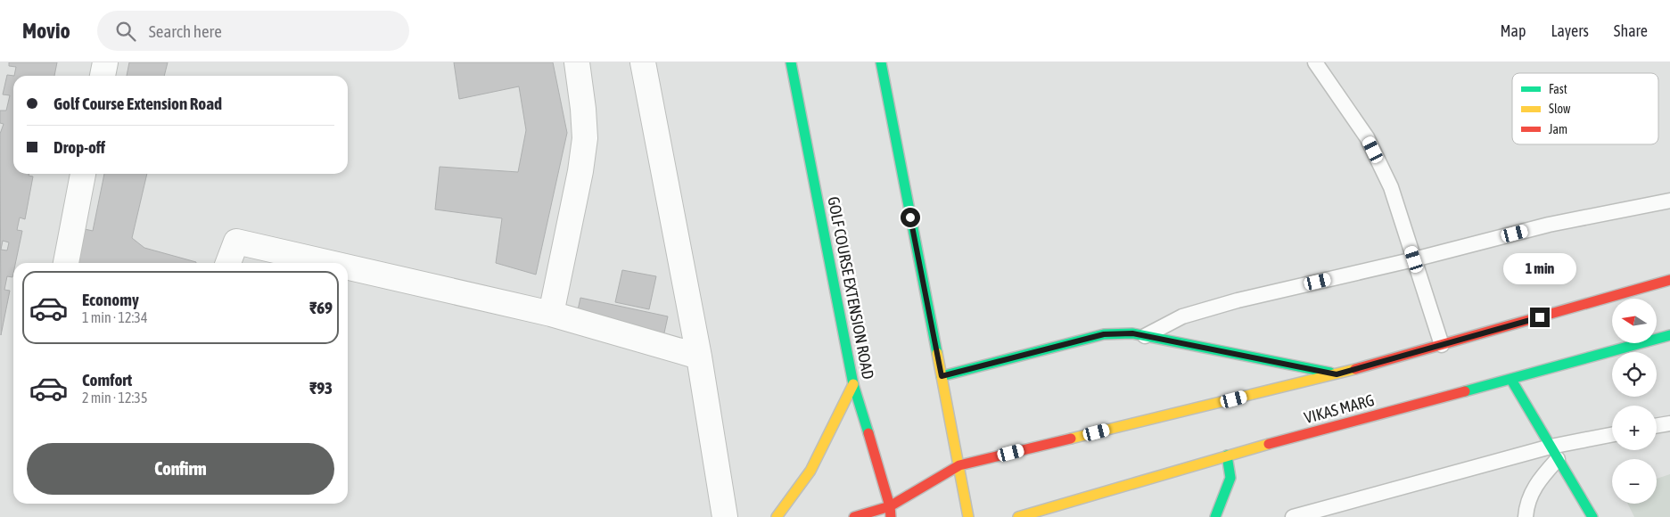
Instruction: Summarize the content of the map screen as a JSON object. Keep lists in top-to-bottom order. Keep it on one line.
{"streets":{"main road":["GOLF COURSE EXTENSION ROAD","VIKAS MARG"]},"legend":["Fast","Slow","Jam"],"north":"left","page":{"header":"Movio","search":"Search here","nav":["Map","Layers","Share"],"banner":["Golf Course Extension Road","Drop-off"],"bubble":"1 min","list":[{"name":"Economy","note":"1 min · 12:34","value":"₹69"},{"name":"Comfort","note":"2 min · 12:35","value":"₹93"}],"map_buttons":["+","−"],"buttons":"Confirm"}}
